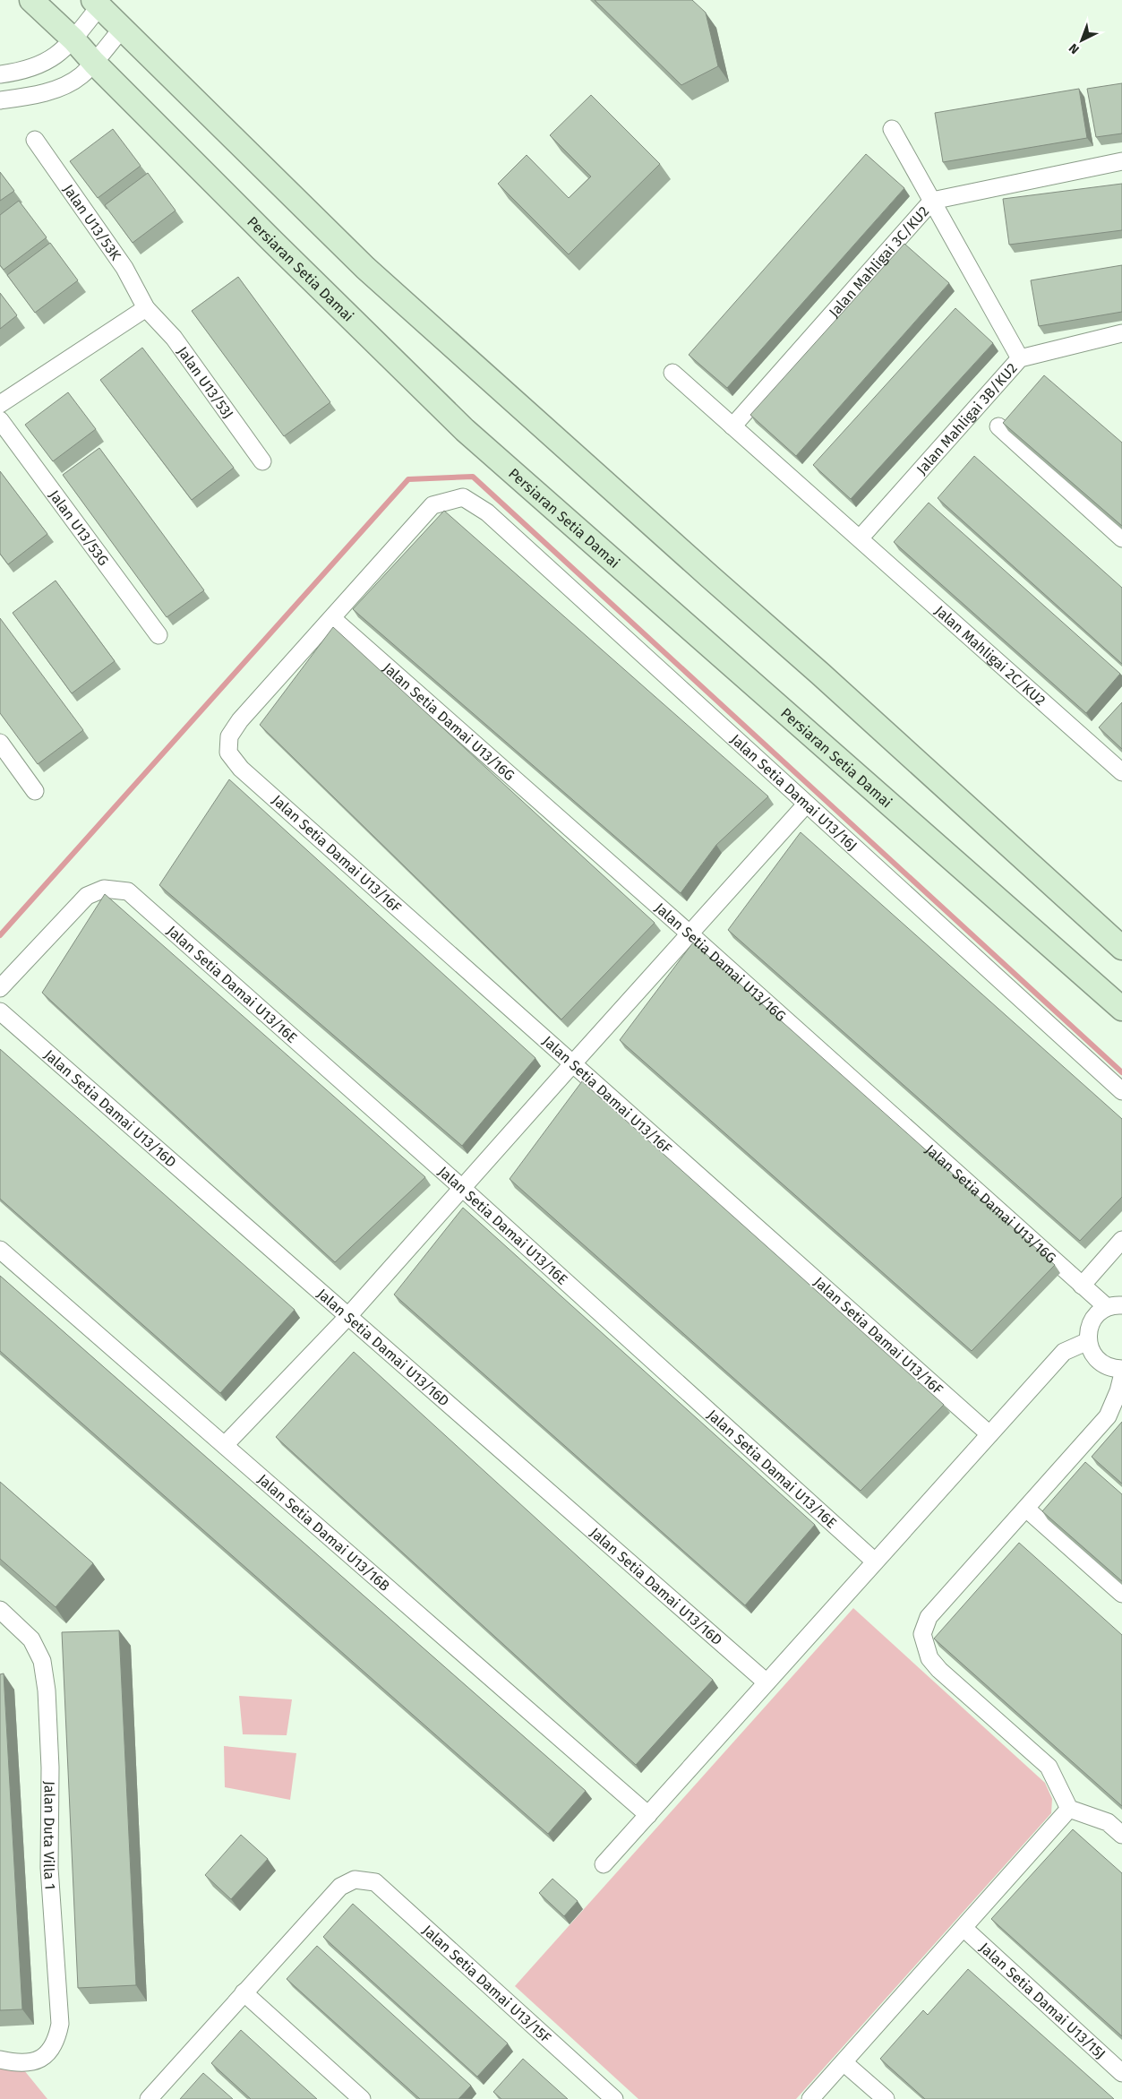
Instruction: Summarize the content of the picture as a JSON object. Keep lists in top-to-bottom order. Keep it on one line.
{"streets":{"street":["Jalan U13/53K","Jalan Mahligai 3C/KU2","Persiaran Setia Damai","Jalan U13/53J","Jalan Mahligai 3B/KU2","Jalan U13/53G","Jalan Mahligai 2C/KU2","Jalan Setia Damai U13/16G","Jalan Setia Damai U13/16J","Jalan Setia Damai U13/16F","Jalan Setia Damai U13/16E","Jalan Setia Damai U13/16D","Jalan Setia Damai U13/16B","Jalan Duta Villa 1","Jalan Setia Damai U13/15F","Jalan Setia Damai U13/15J"]},"crossings":[["Jalan U13/53K","Jalan U13/53J"],["Jalan Mahligai 3C/KU2","Jalan Mahligai 2C/KU2"],["Jalan Mahligai 3B/KU2","Jalan Mahligai 2C/KU2"],["Jalan Setia Damai U13/16G","Jalan Setia Damai U13/16J"],["Jalan Setia Damai U13/16G","Jalan Setia Damai U13/16F"],["Jalan Setia Damai U13/16J","Jalan Setia Damai U13/16F"]],"north":"bottom left"}
